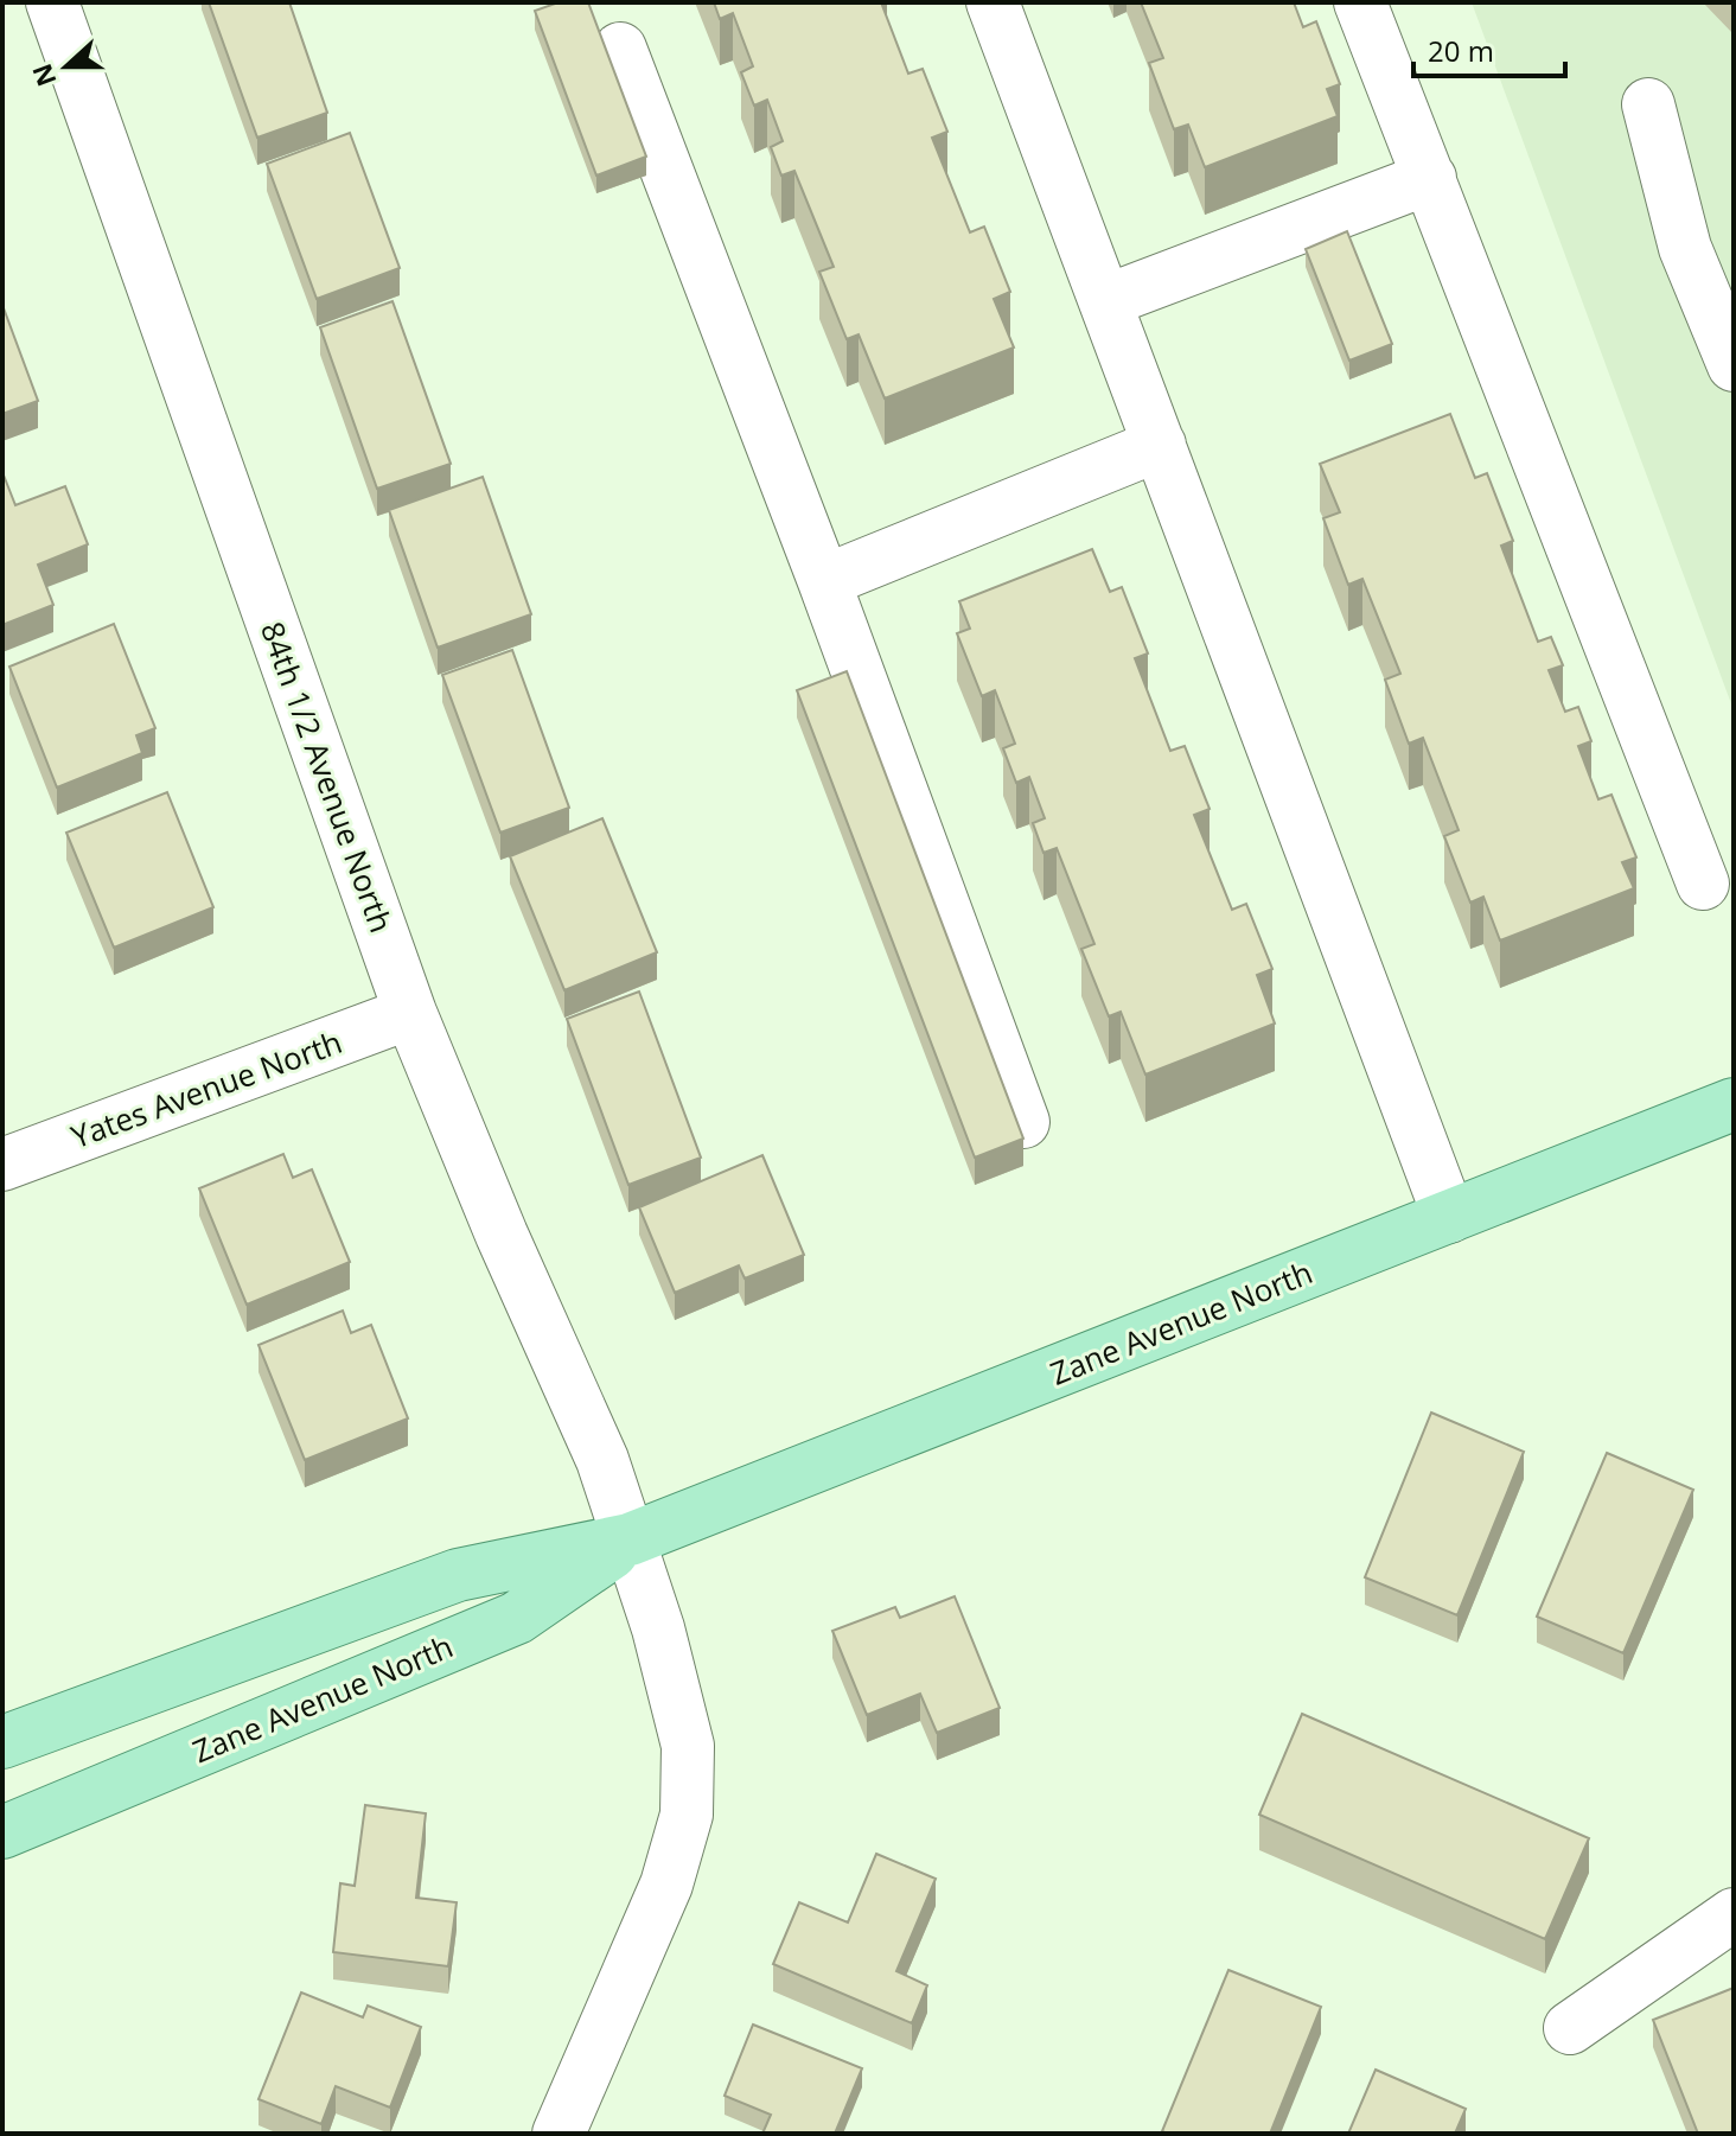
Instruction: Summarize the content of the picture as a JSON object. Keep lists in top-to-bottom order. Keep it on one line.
{"streets":{"main road":["Zane Avenue North"],"street":["84th 1/2 Avenue North","Yates Avenue North"]},"crossings":[["84th 1/2 Avenue North","Yates Avenue North"],["84th 1/2 Avenue North","Zane Avenue North"]],"scale_bar":"20 m","north":"left"}
